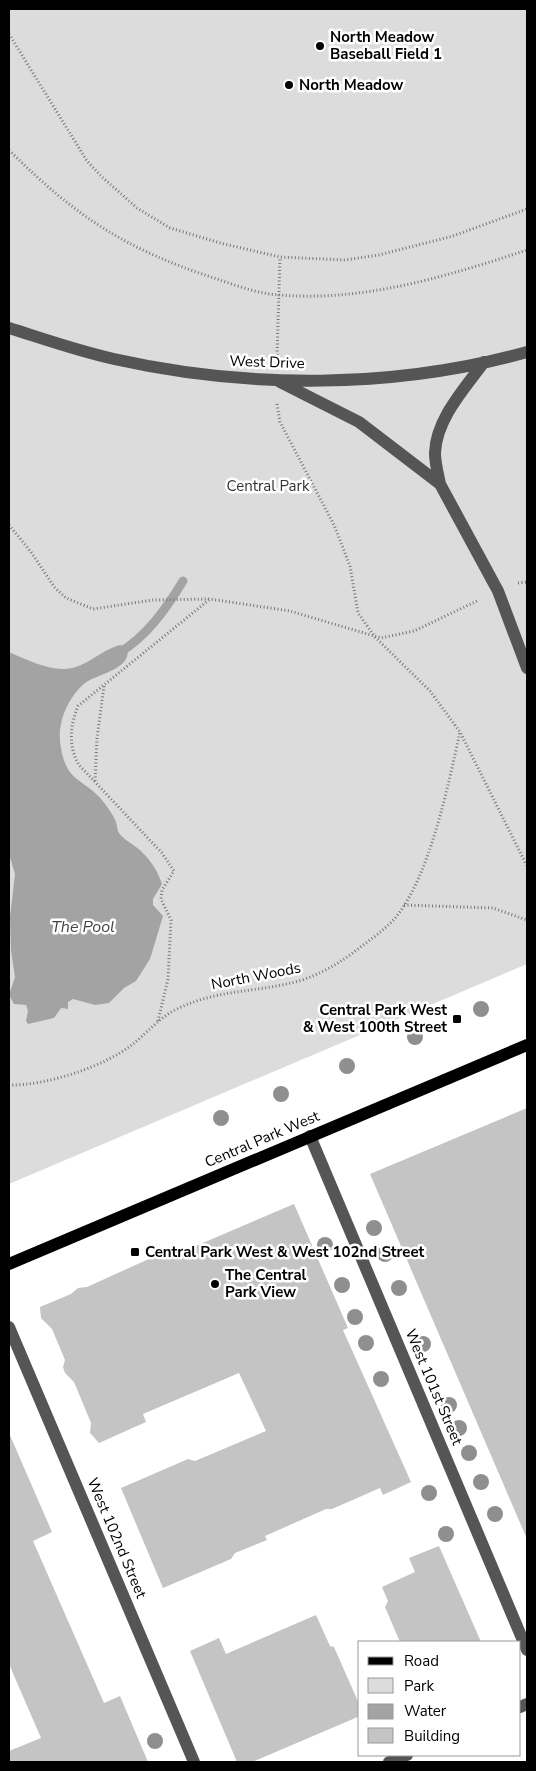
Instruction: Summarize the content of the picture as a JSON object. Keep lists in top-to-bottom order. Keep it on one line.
{"streets":{"main road":["Central Park West"],"street":["West Drive","West 101st Street","West 102nd Street"],"path":["North Woods"]},"crossings":[["Central Park West","West 101st Street"]],"water":["The Pool"],"parks":["Central Park"],"places":{"other":["North Meadow Baseball Field 1","North Meadow","The Central Park View"],"transit":["Central Park West & West 100th Street","Central Park West & West 102nd Street"]},"legend":["Road","Park","Water","Building"]}
